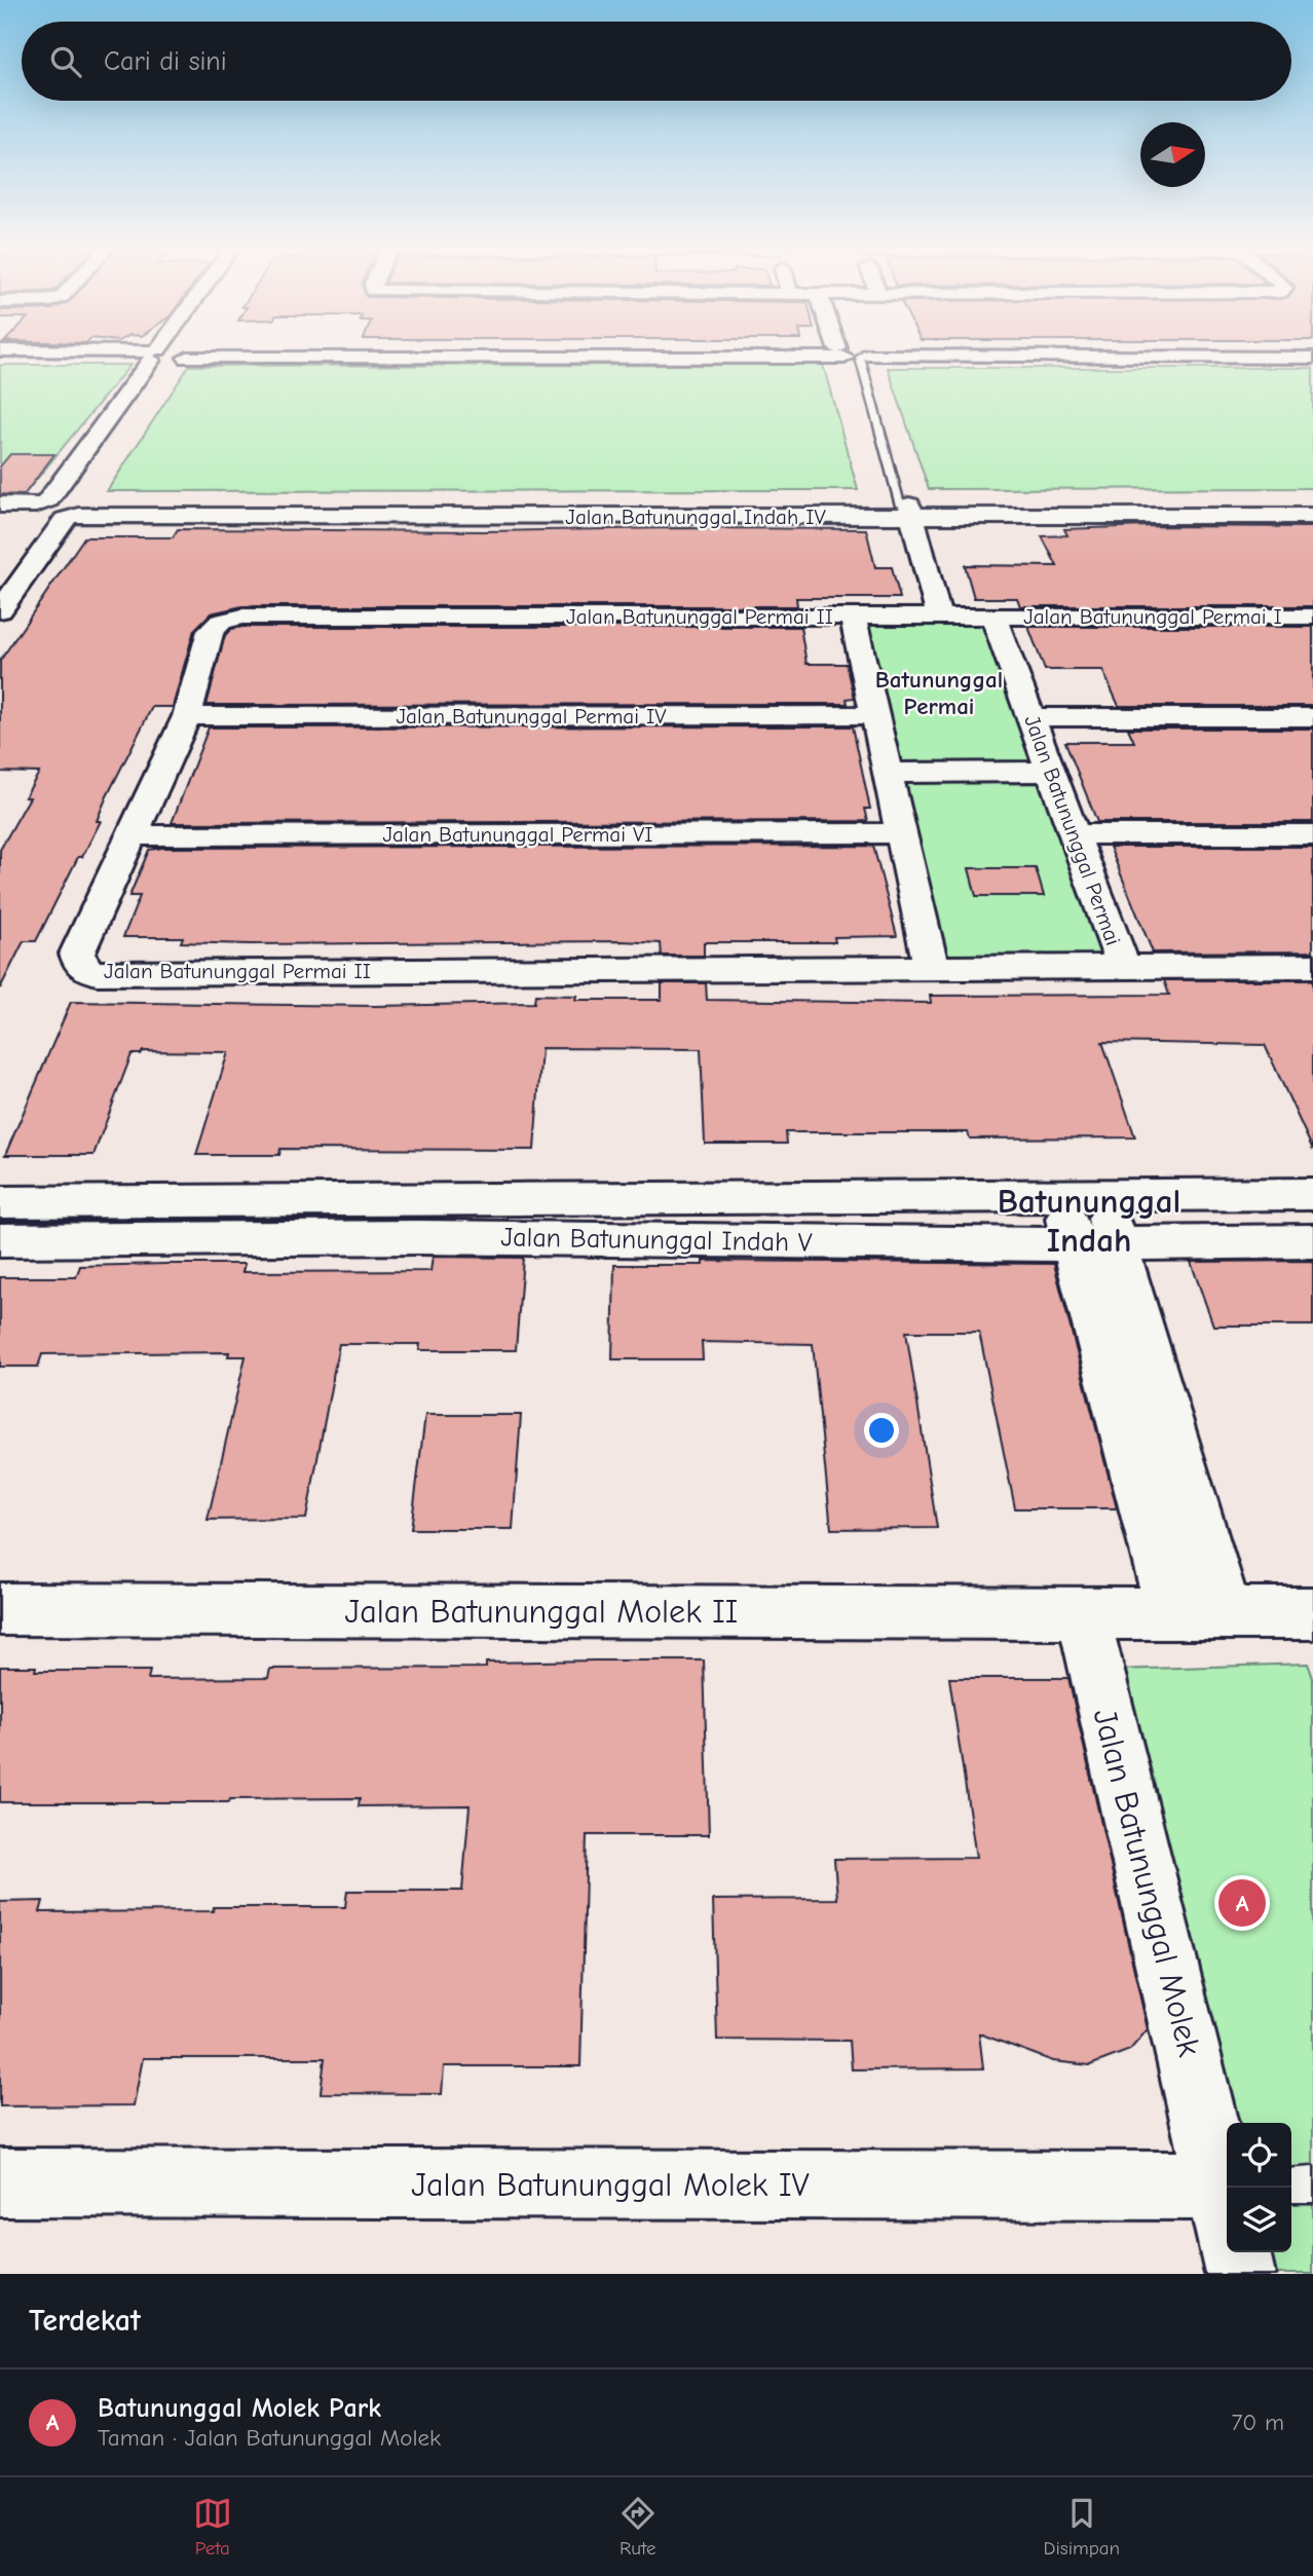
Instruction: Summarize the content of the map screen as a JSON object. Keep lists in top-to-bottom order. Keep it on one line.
{"streets":{"street":["Jalan Batununggal Indah IV","Jalan Batununggal Permai II","Jalan Batununggal Permai I","Jalan Batununggal Permai IV","Jalan Batununggal Permai","Jalan Batununggal Permai VI","Jalan Batununggal Indah V","Jalan Batununggal Molek II","Jalan Batununggal Molek","Jalan Batununggal Molek IV"]},"crossings":[["Jalan Batununggal Permai II","Jalan Batununggal Permai IV"],["Jalan Batununggal Permai II","Jalan Batununggal Permai"],["Jalan Batununggal Permai II","Jalan Batununggal Permai VI"],["Jalan Batununggal Permai I","Jalan Batununggal Permai"],["Jalan Batununggal Molek II","Jalan Batununggal Molek"]],"districts":["Batununggal Permai","Batununggal Indah"],"north":"right","page":{"search":"Cari di sini","pins":"A","heading":"Terdekat","list":[{"mark":"A","name":"Batununggal Molek Park","note":"Taman · Jalan Batununggal Molek","value":"70 m"}],"nav":["Peta","Rute","Disimpan"]}}
